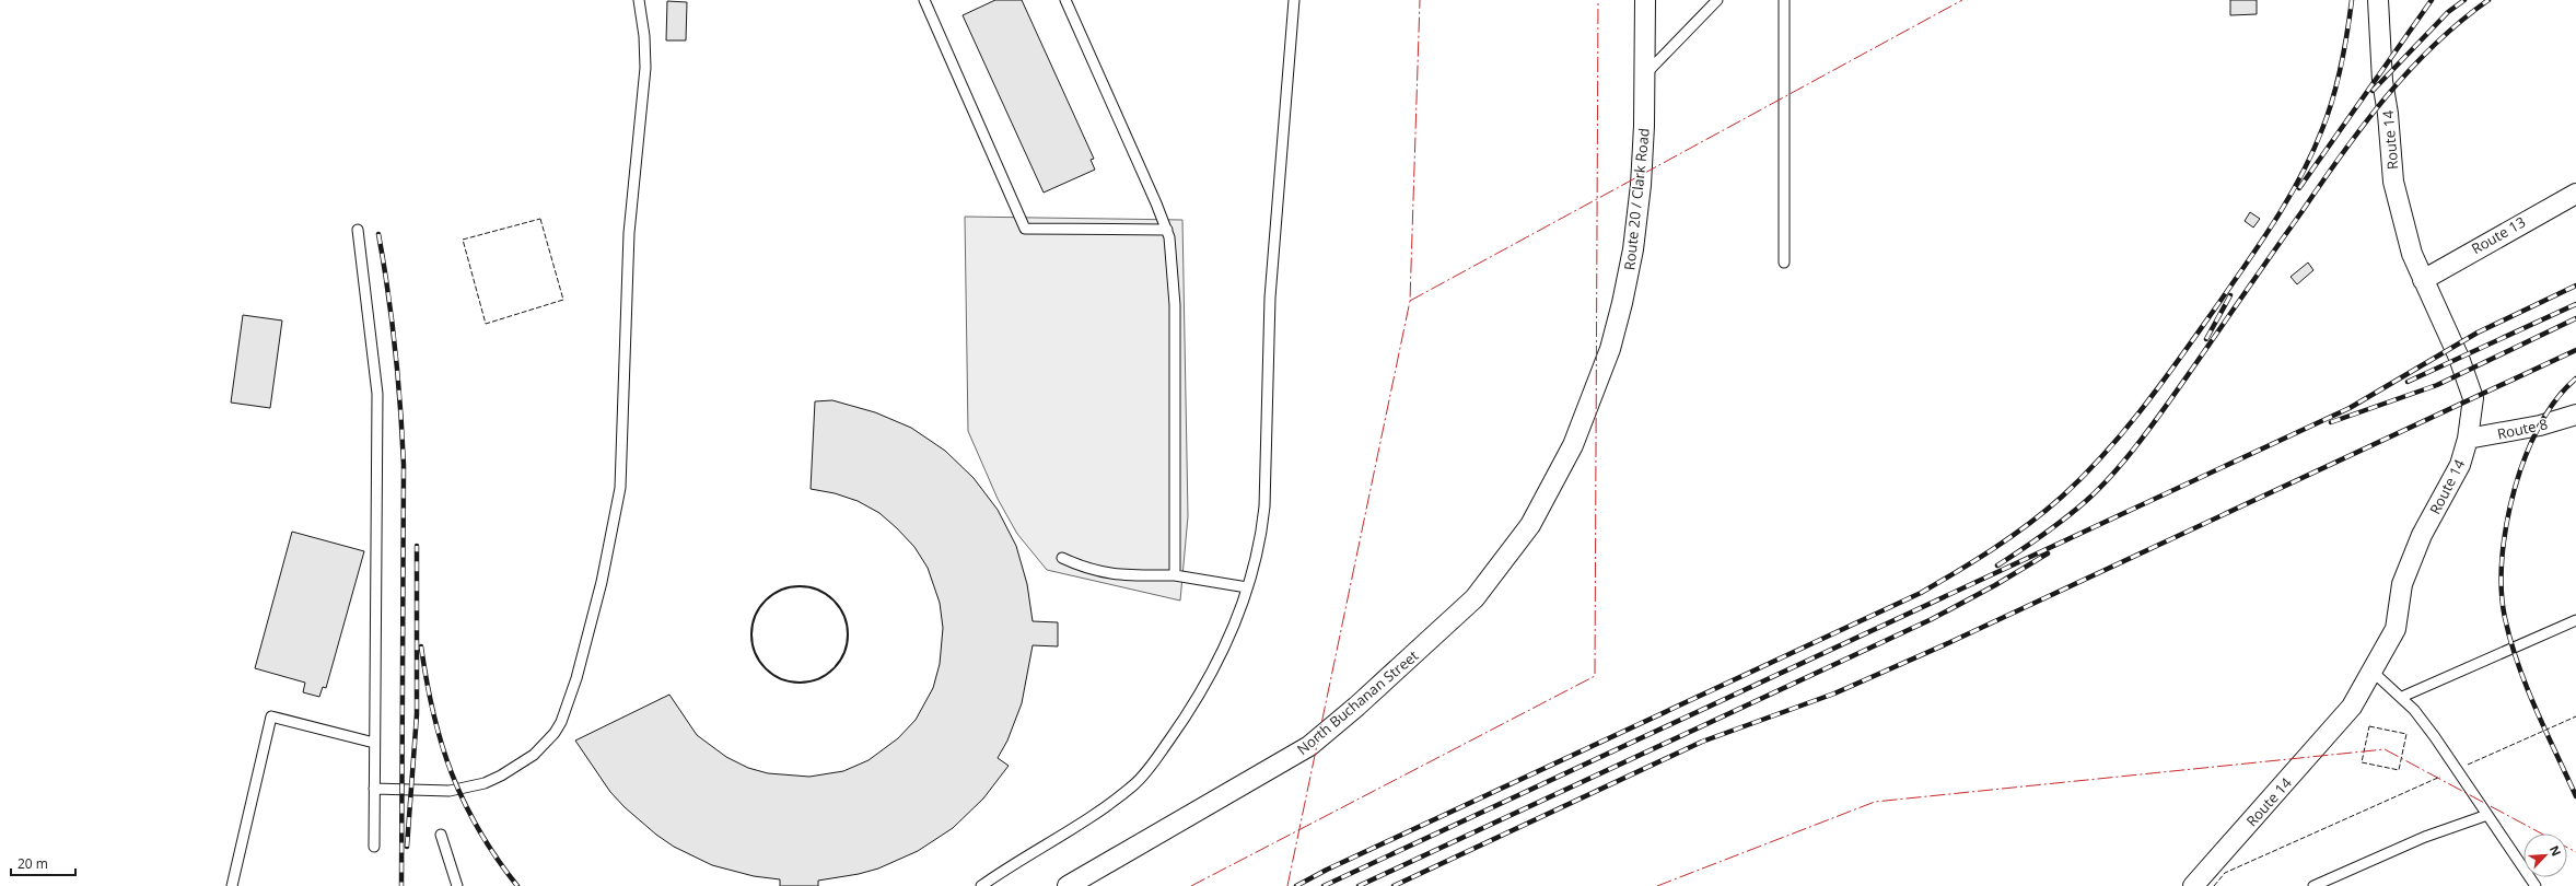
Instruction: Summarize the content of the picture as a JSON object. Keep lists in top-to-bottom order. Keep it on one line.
{"streets":{"street":["Route 14","Route 20 / Clark Road","Route 13","Route 8","North Buchanan Street"]},"crossings":[["Route 14","Route 13"],["Route 14","Route 8"],["Route 20 / Clark Road","North Buchanan Street"]],"scale_bar":"20 m","north":"top right"}
